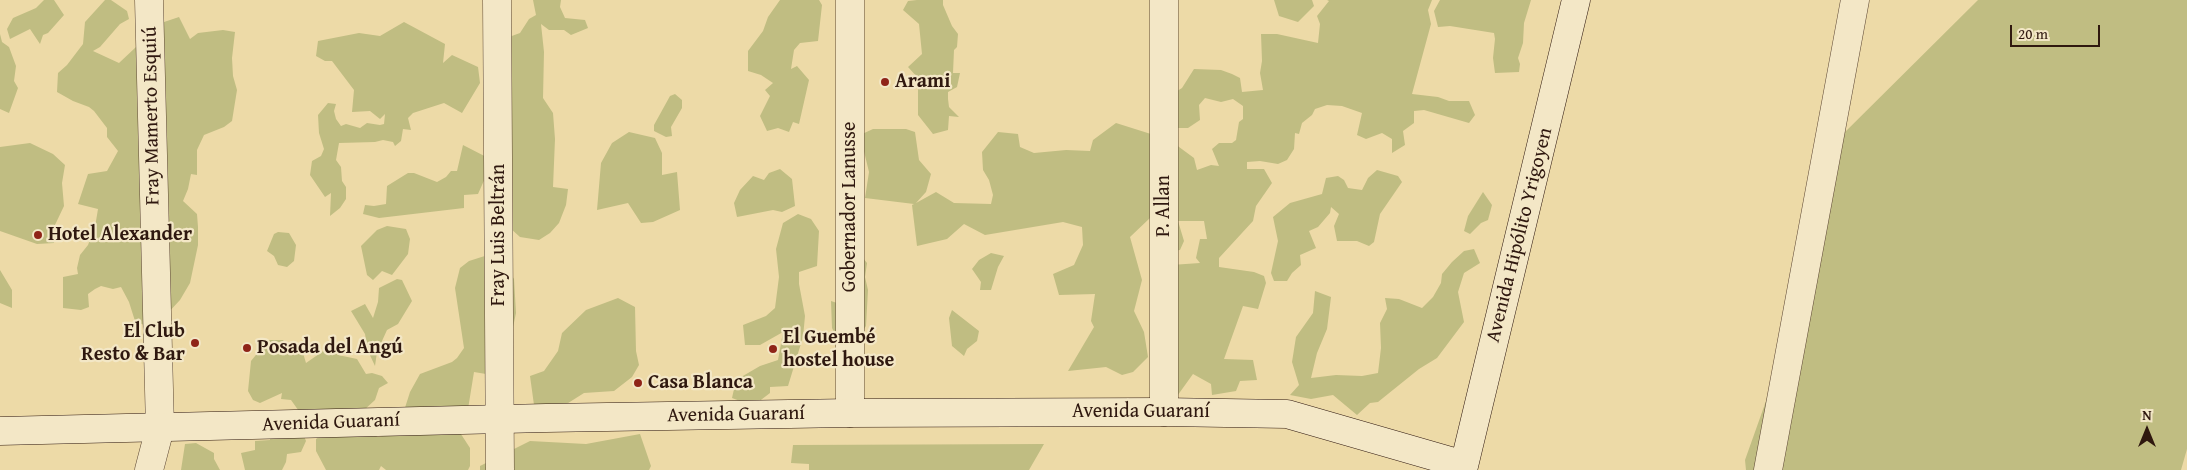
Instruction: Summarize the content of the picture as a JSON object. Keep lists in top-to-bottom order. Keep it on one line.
{"streets":{"street":["Fray Mamerto Esquiú","P. Allan","Gobernador Lanusse","Fray Luis Beltrán","Avenida Hipólito Yrigoyen","Avenida Guaraní"]},"crossings":[["Fray Mamerto Esquiú","Avenida Guaraní"],["P. Allan","Avenida Guaraní"],["Gobernador Lanusse","Avenida Guaraní"],["Fray Luis Beltrán","Avenida Guaraní"],["Avenida Hipólito Yrigoyen","Avenida Guaraní"]],"places":["Arami","Hotel Alexander","El Club Resto & Bar","Posada del Angú","El Guembé hostel house","Casa Blanca"],"scale_bar":"20 m","north":"top"}
